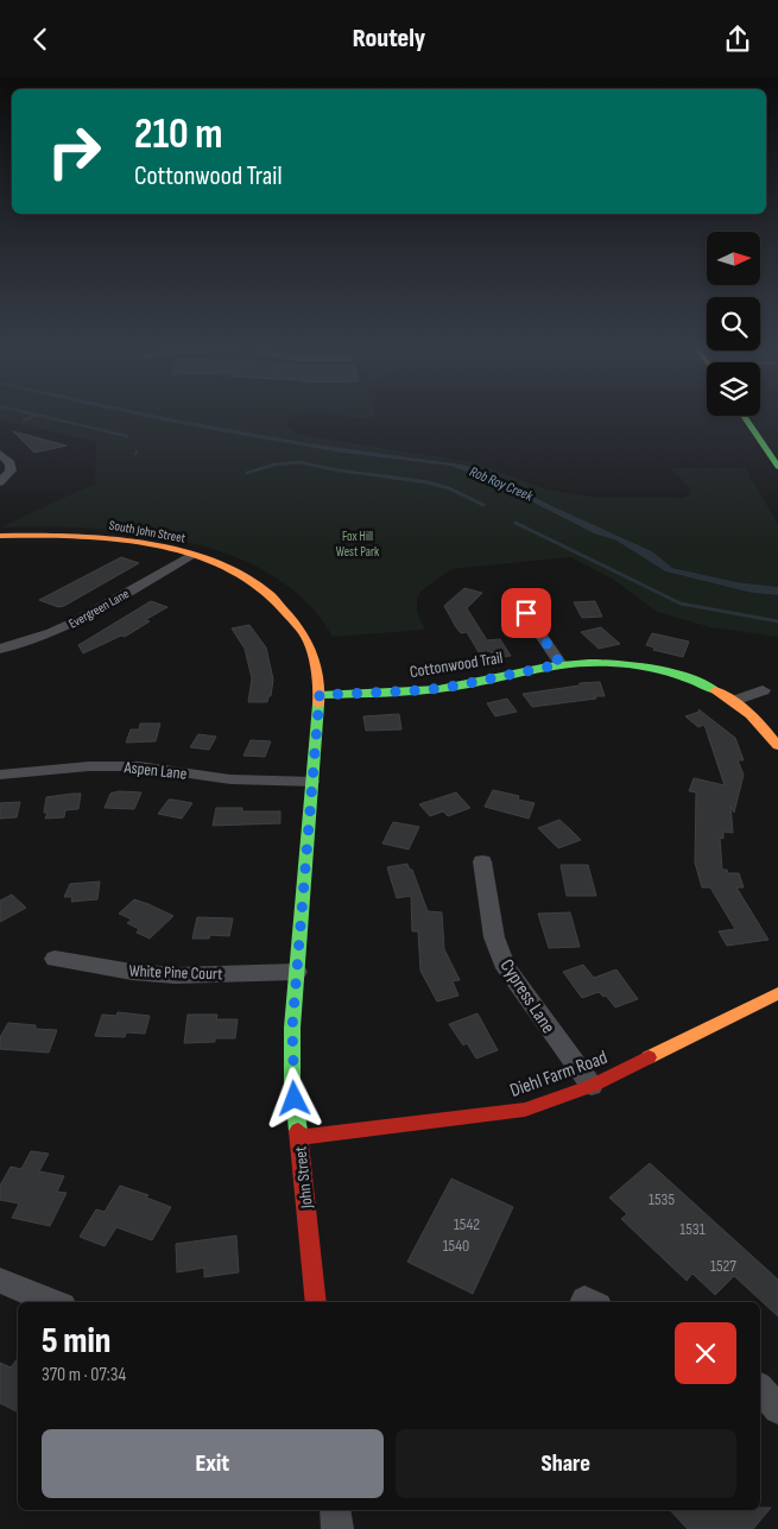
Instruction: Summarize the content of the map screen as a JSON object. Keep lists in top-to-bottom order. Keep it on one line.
{"streets":{"street":["South John Street","Evergreen Lane","Cottonwood Trail","Aspen Lane","White Pine Court","Cypress Lane","Diehl Farm Road","John Street"]},"crossings":[["South John Street","Evergreen Lane"],["South John Street","John Street"],["Cottonwood Trail","John Street"],["Aspen Lane","John Street"],["White Pine Court","John Street"],["Cypress Lane","Diehl Farm Road"],["Diehl Farm Road","John Street"]],"water":["Rob Roy Creek"],"parks":["Fox Hill West Park"],"house_numbers":["1535","1542","1531","1540","1527"],"north":"right","page":{"header":"Routely","turn":["210 m","Cottonwood Trail"],"heading":["5 min","370 m · 07:34"],"buttons":["Exit","Share"]}}
